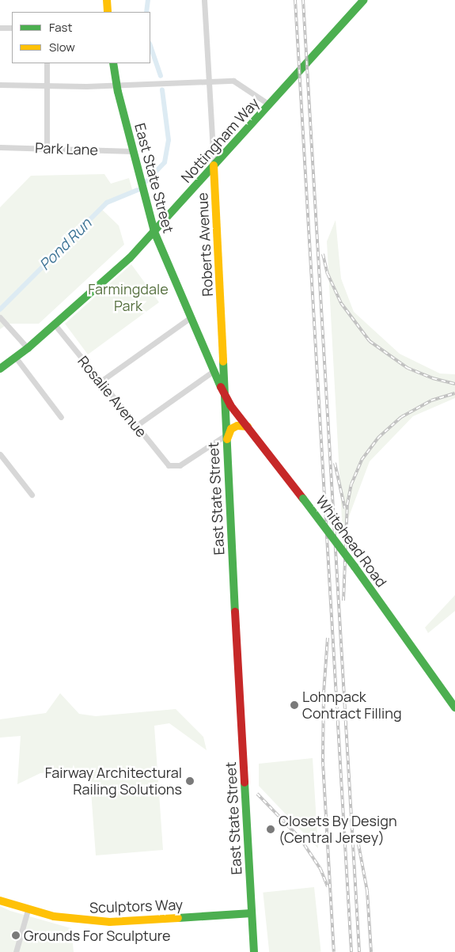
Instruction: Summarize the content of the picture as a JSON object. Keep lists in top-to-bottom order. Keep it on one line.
{"streets":{"street":["Nottingham Way","Park Lane","East State Street","Roberts Avenue","Rosalie Avenue","Whitehead Road","Sculptors Way"]},"crossings":[["Nottingham Way","East State Street"],["Nottingham Way","Roberts Avenue"],["Nottingham Way","Rosalie Avenue"],["Park Lane","East State Street"],["East State Street","Roberts Avenue"],["East State Street","Rosalie Avenue"],["East State Street","Whitehead Road"],["East State Street","Sculptors Way"],["Roberts Avenue","Whitehead Road"]],"water":["Pond Run"],"parks":["Farmingdale Park"],"places":["Lohnpack Contract Filling","Fairway Architectural Railing Solutions","Closets By Design (Central Jersey)","Grounds For Sculpture"],"legend":["Fast","Slow"]}
